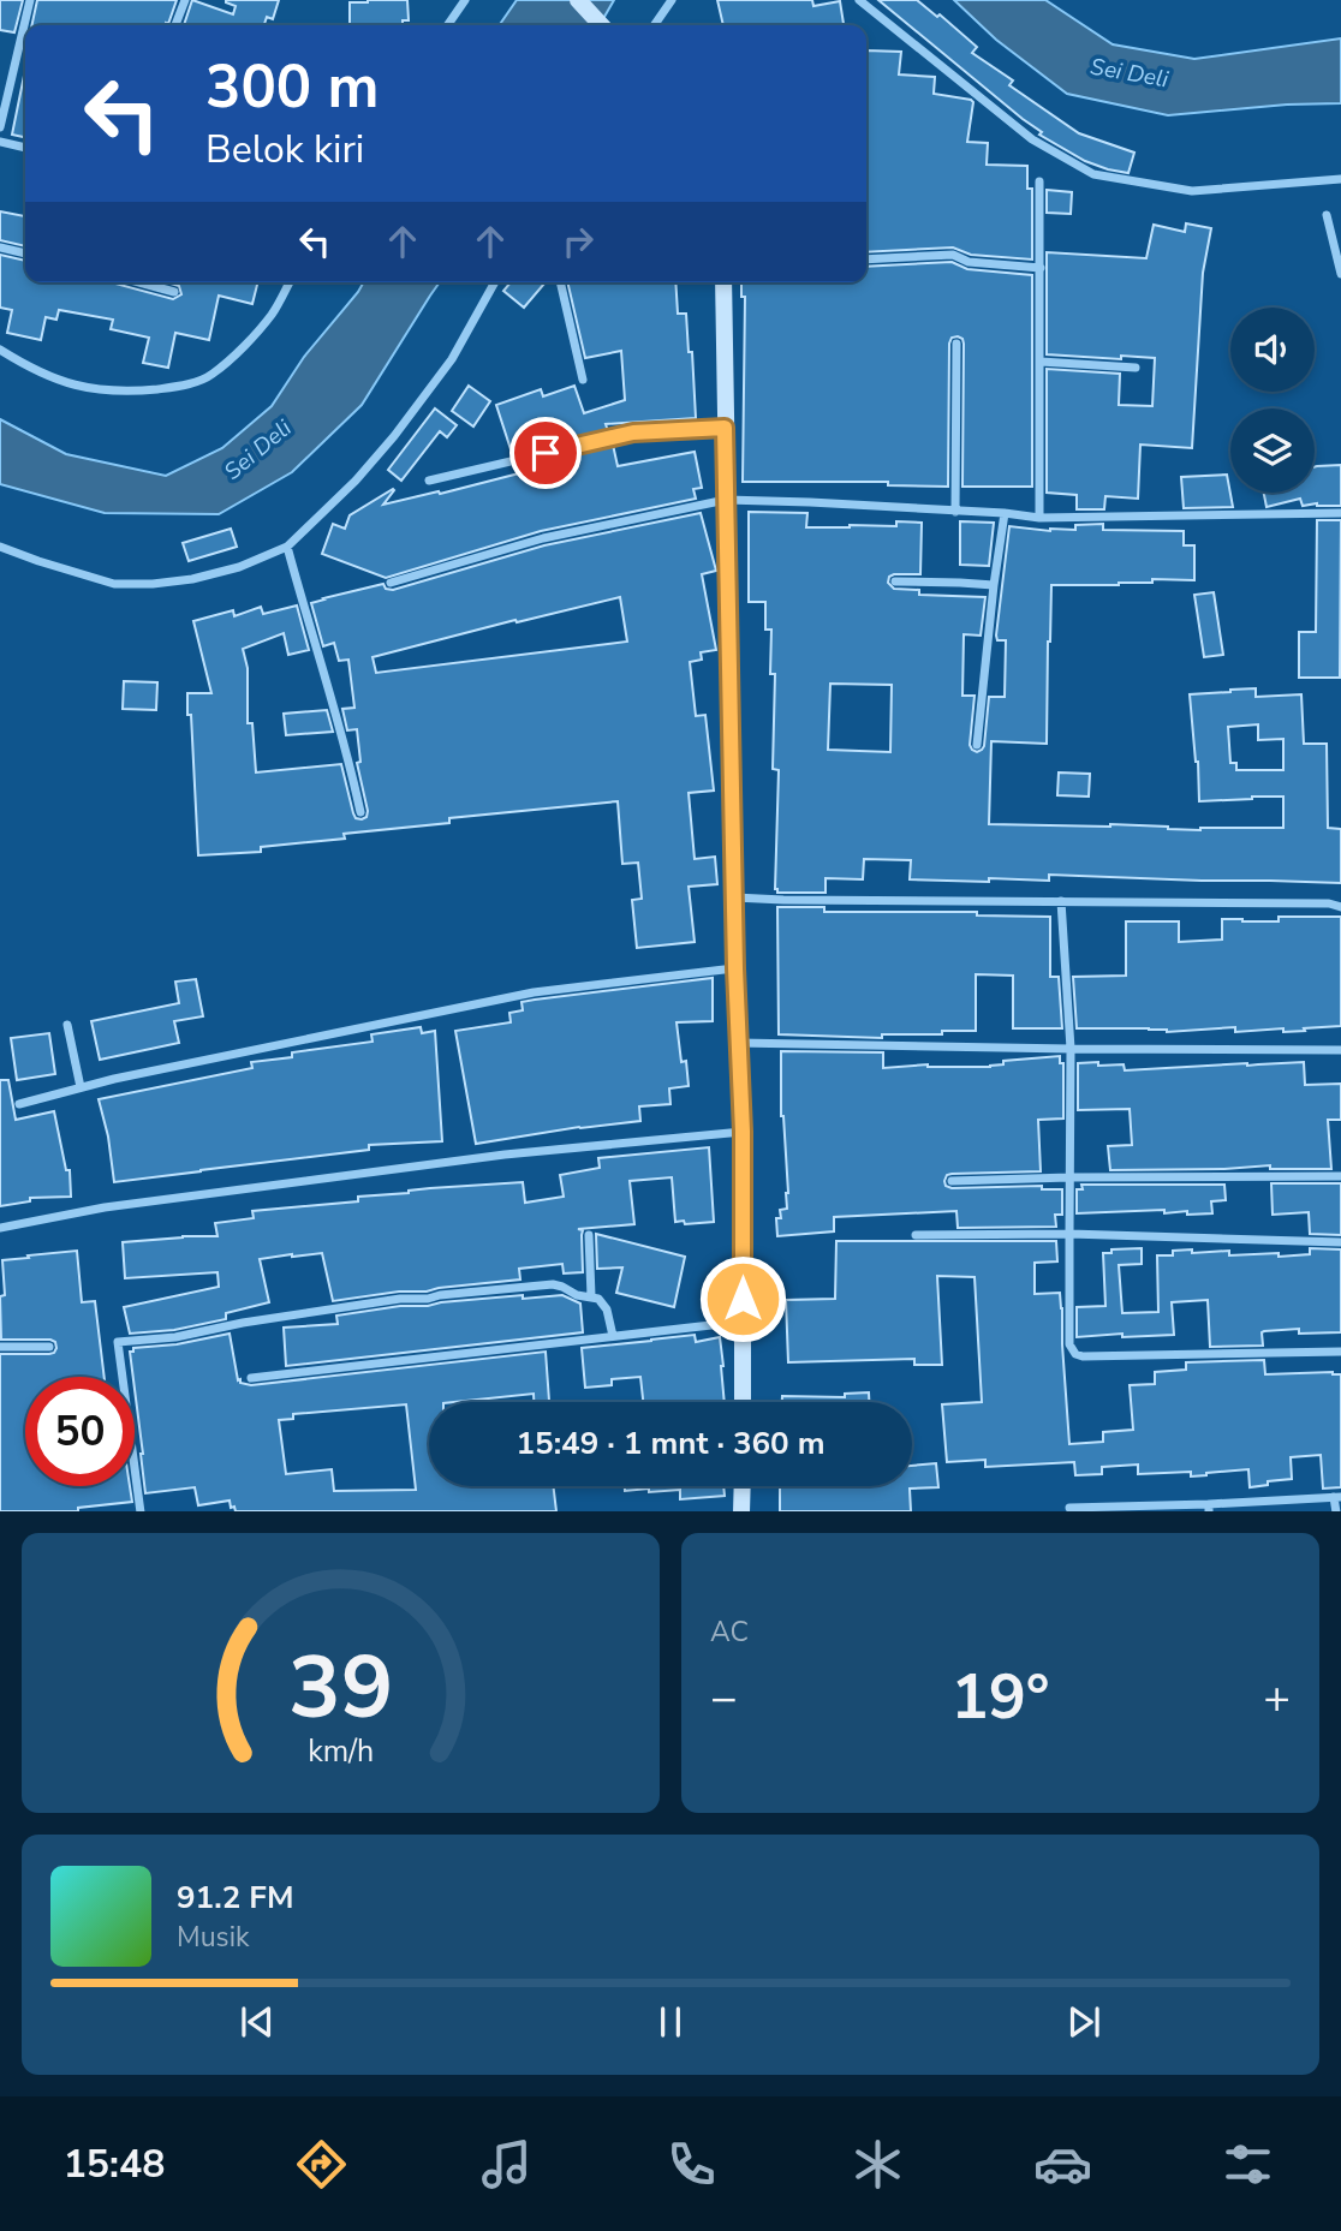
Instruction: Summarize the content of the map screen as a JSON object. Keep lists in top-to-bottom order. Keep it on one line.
{"water":["Sei Deli"],"page":{"turn":["300 m","Belok kiri"],"limit":"50","trip":"15:49 · 1 mnt · 360 m","tile":"AC","heat":["−","19°","+"],"song":["91.2 FM","Musik"],"tabs":"15:48","gauge":["39","km/h"]}}
